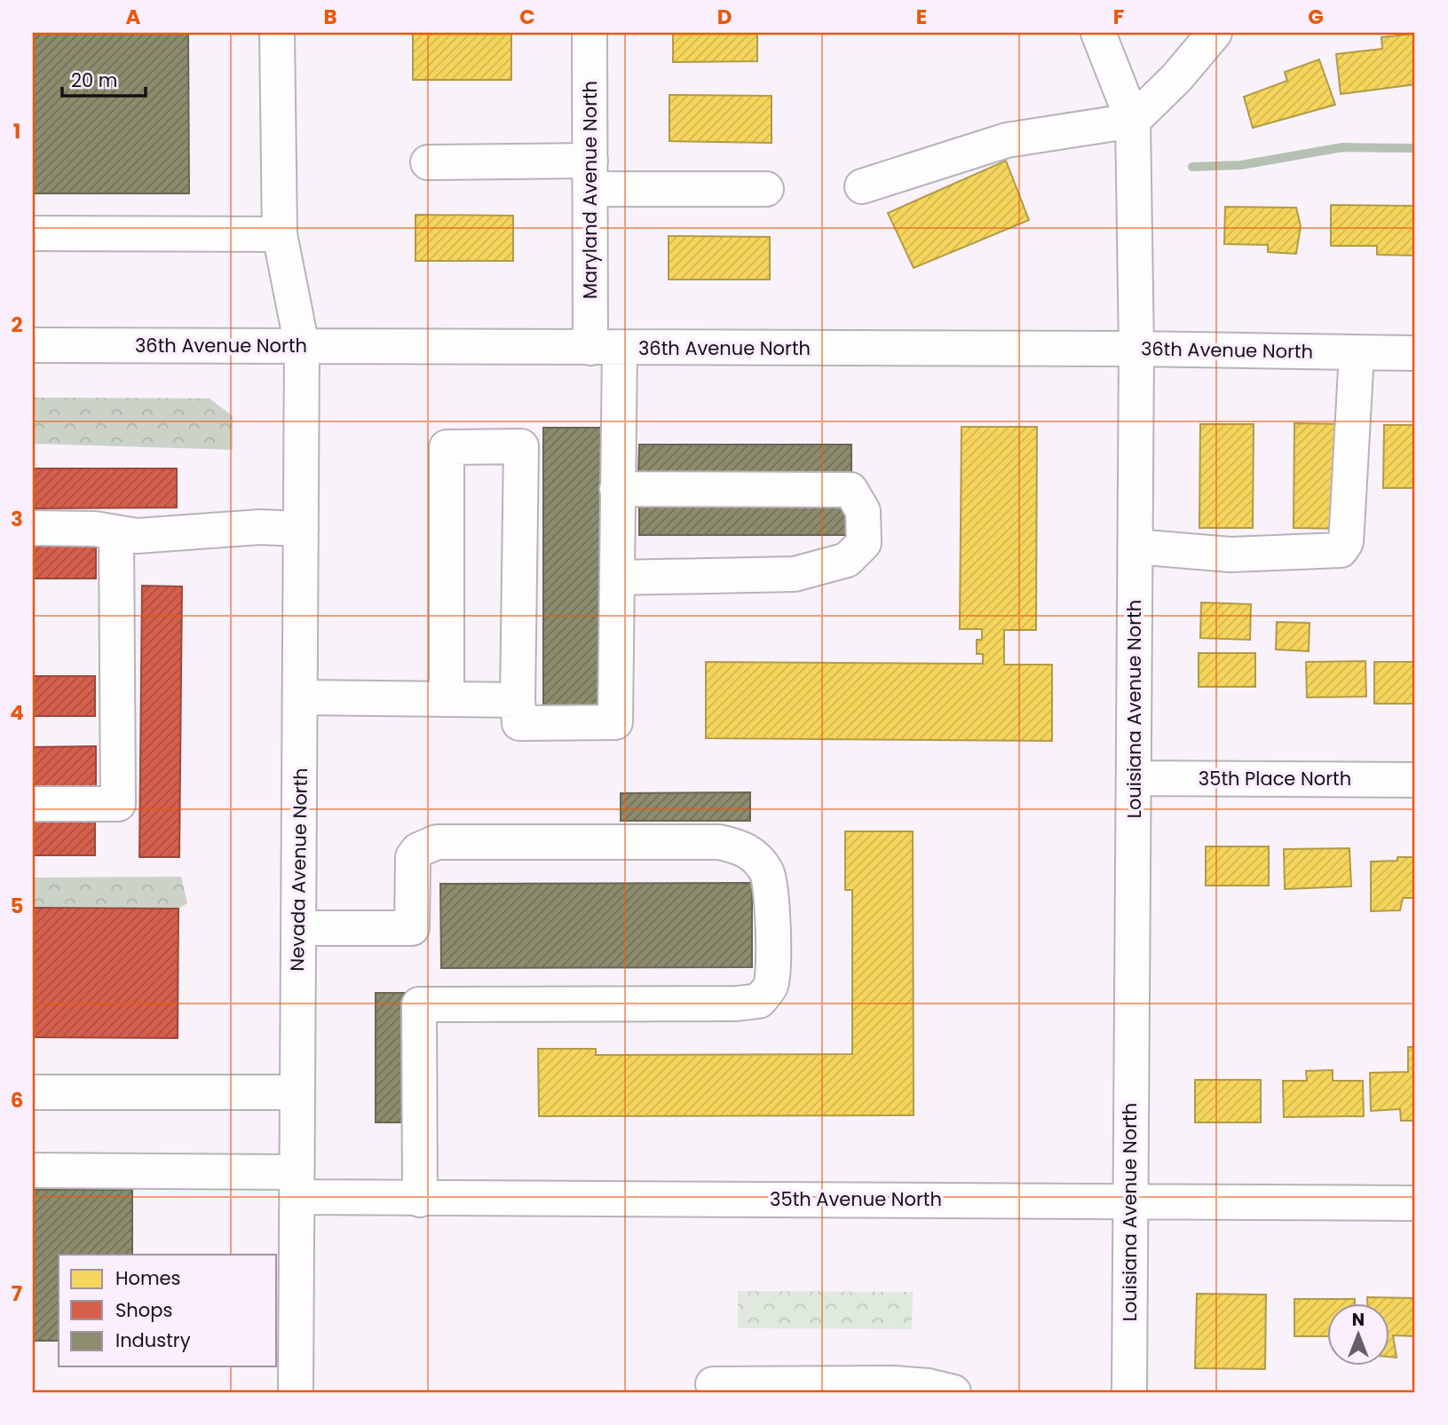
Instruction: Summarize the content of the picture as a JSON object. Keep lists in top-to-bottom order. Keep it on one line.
{"streets":{"street":["Maryland Avenue North","36th Avenue North","Louisiana Avenue North","35th Place North","Nevada Avenue North","35th Avenue North"]},"crossings":[["Maryland Avenue North","36th Avenue North"],["36th Avenue North","Louisiana Avenue North"],["36th Avenue North","Nevada Avenue North"],["Louisiana Avenue North","35th Place North"],["Louisiana Avenue North","35th Avenue North"],["Nevada Avenue North","35th Avenue North"]],"legend":["Homes","Shops","Industry"],"scale_bar":"20 m","north":"top","grid":{"columns":["A","B","C","D","E","F","G"],"rows":["1","2","3","4","5","6","7"]}}
